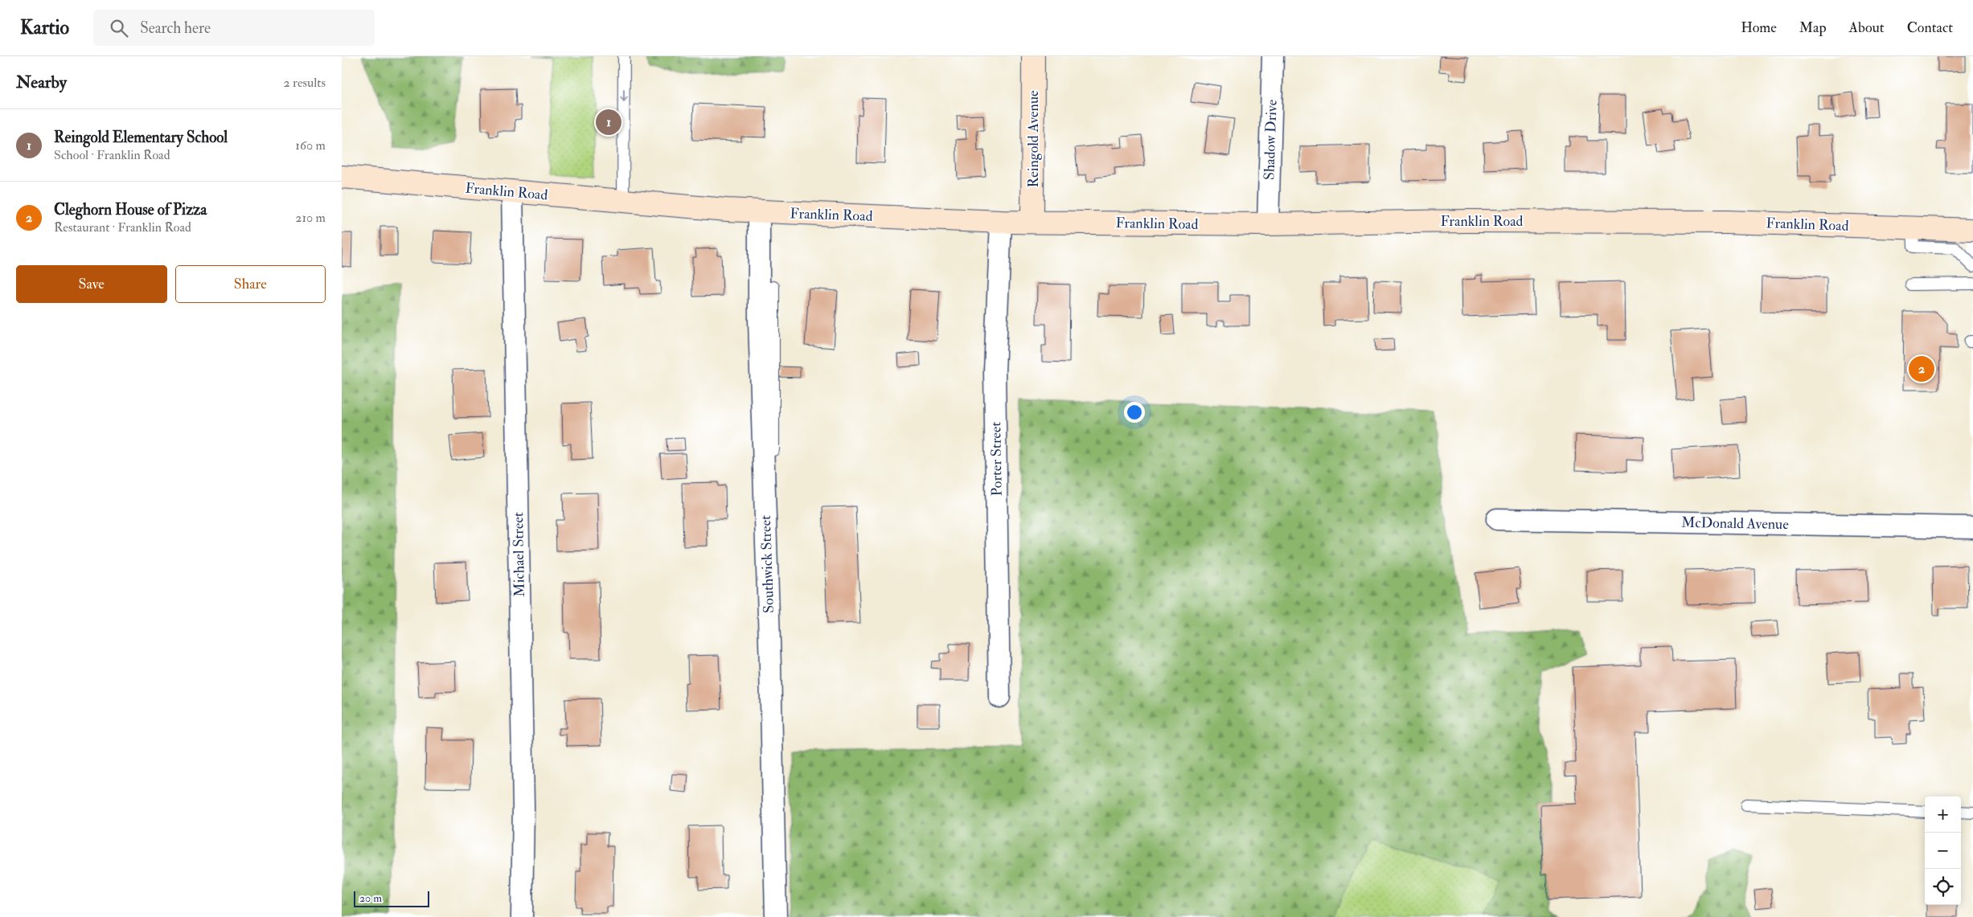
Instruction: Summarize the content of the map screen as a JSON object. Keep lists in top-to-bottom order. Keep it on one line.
{"streets":{"main road":["Reingold Avenue","Franklin Road"],"street":["Shadow Drive","Porter Street","McDonald Avenue","Michael Street","Southwick Street"]},"crossings":[["Reingold Avenue","Franklin Road"],["Shadow Drive","Franklin Road"],["Franklin Road","Porter Street"],["Franklin Road","Michael Street"],["Franklin Road","Southwick Street"]],"scale_bar":"20 m","page":{"header":"Kartio","search":"Search here","nav":["Home","Map","About","Contact"],"heading":["Nearby","2 results"],"pins":["1","2"],"list":[{"mark":"1","name":"Reingold Elementary School","note":"School · Franklin Road","value":"160 m"},{"mark":"2","name":"Cleghorn House of Pizza","note":"Restaurant · Franklin Road","value":"210 m"}],"buttons":["Save","Share"],"map_buttons":["+","−"],"scale":"20 m"}}
